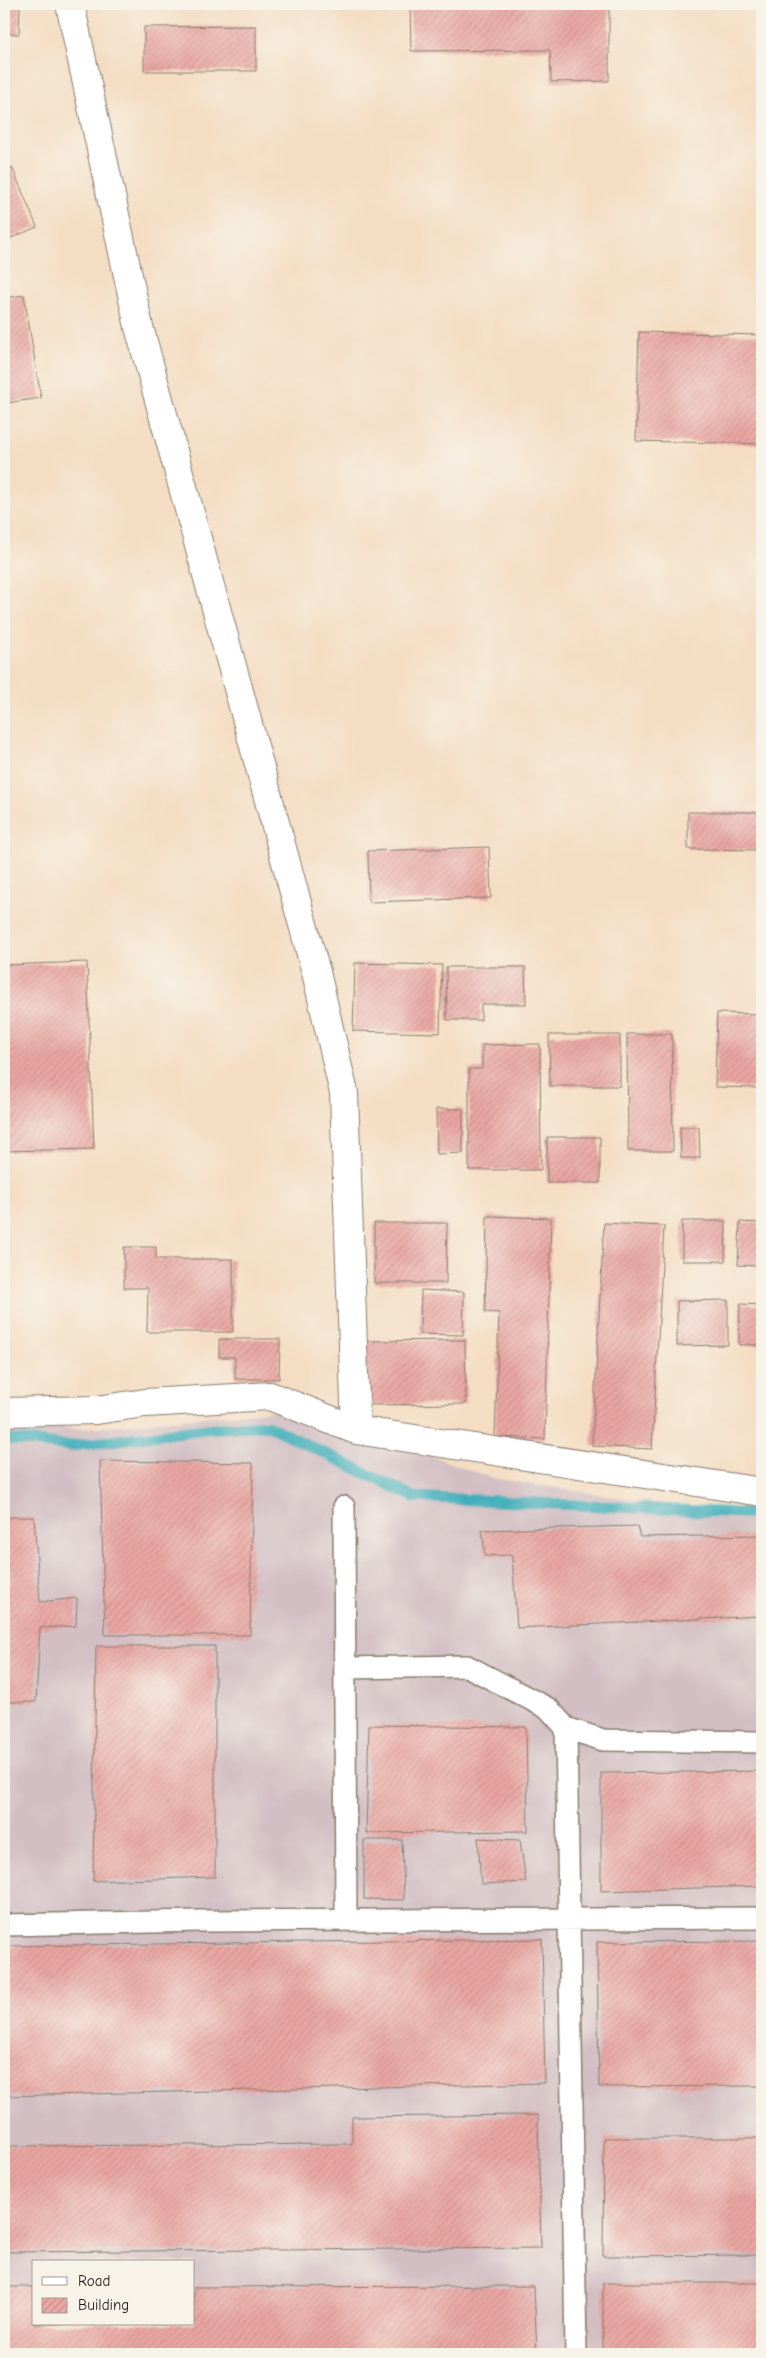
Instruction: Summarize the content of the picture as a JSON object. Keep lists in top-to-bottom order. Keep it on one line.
{"legend":["Road","Building"]}
